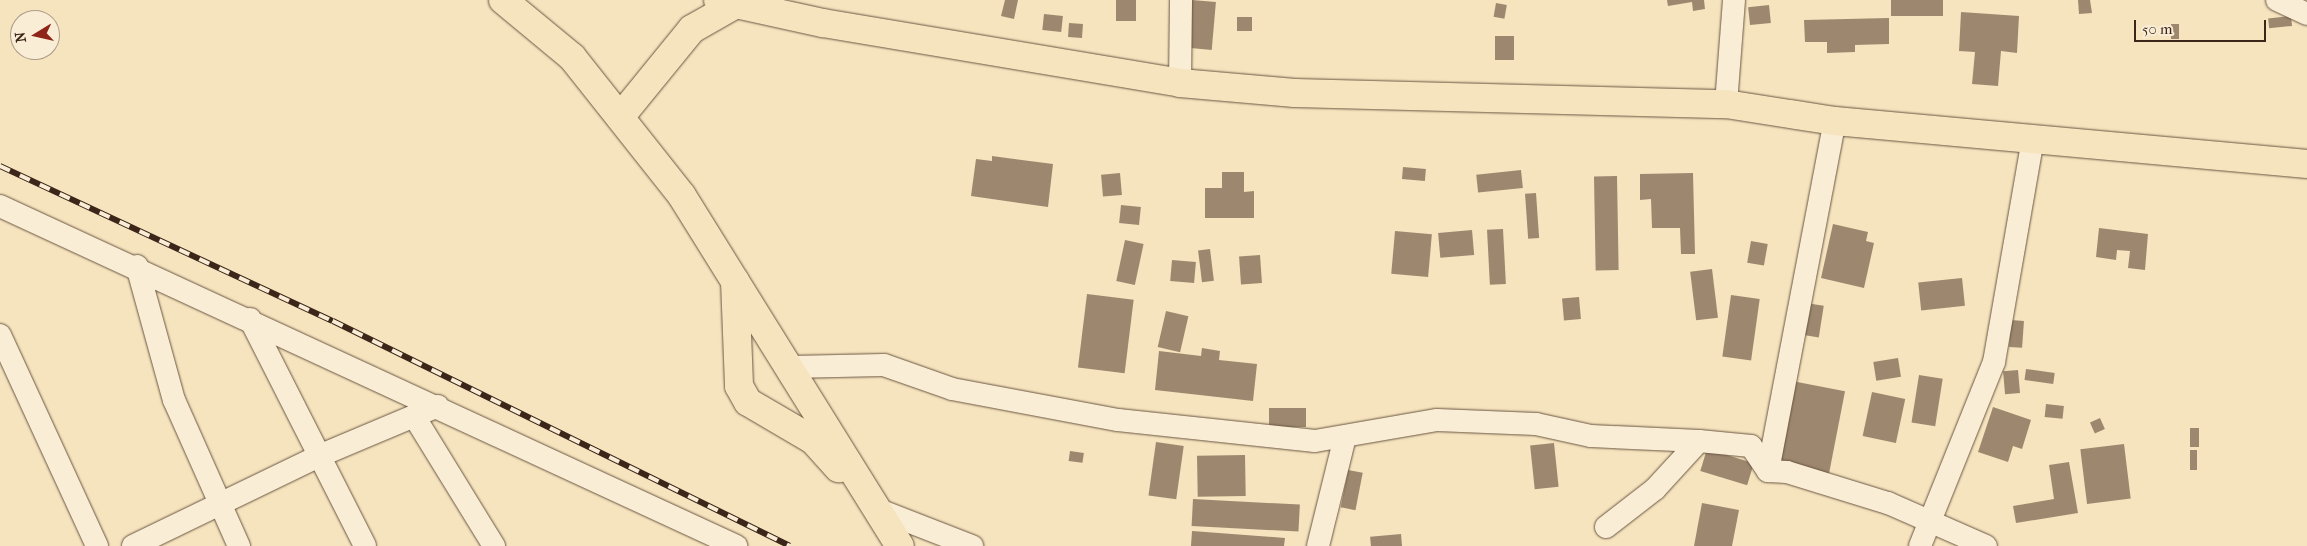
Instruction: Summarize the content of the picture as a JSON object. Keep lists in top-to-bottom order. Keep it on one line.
{"scale_bar":"50 m","north":"left"}
